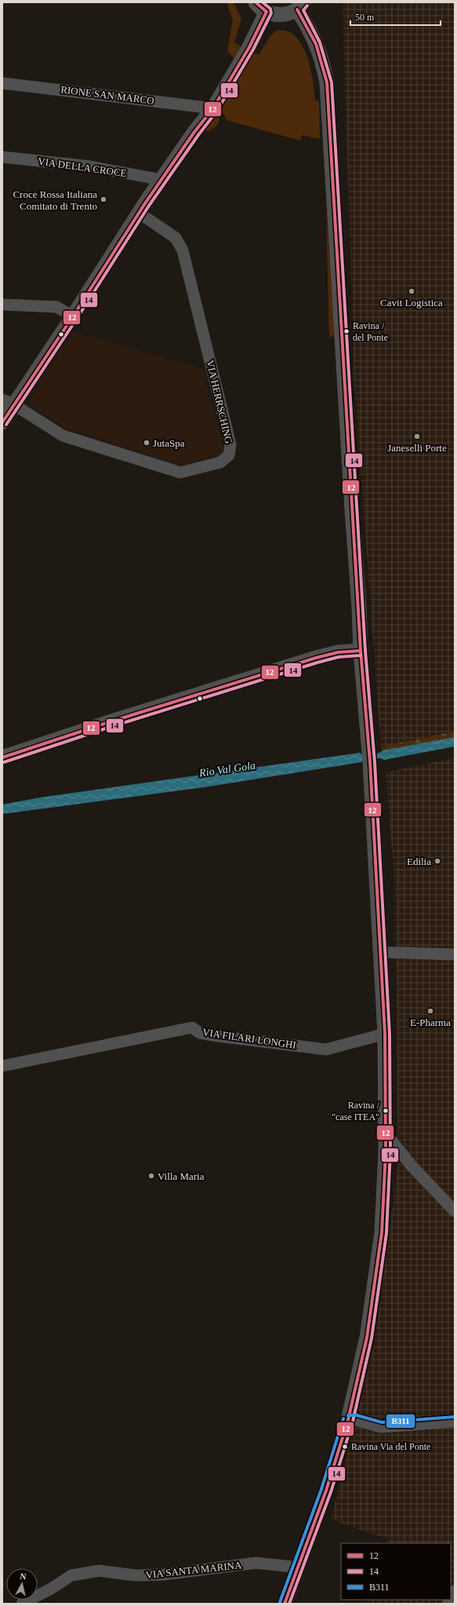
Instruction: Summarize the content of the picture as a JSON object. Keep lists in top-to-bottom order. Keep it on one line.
{"streets":{"street":["RIONE SAN MARCO","VIA DELLA CROCE","VIA HERRSCHING","VIA FILARI LONGHI","VIA SANTA MARINA"]},"water":["Rio Val Gola"],"places":["Croce Rossa Italiana Comitato di Trento","Cavit Logistica","Ravina / del Ponte","Janeselli Porte","JutaSpa","Edilia","E-Pharma","Ravina / \"case ITEA\"","Villa Maria","Ravina Via del Ponte"],"lines":["transit line 12","transit line 14","transit line B311"],"legend":["12","14","B311"],"scale_bar":"50 m","north":"top"}
